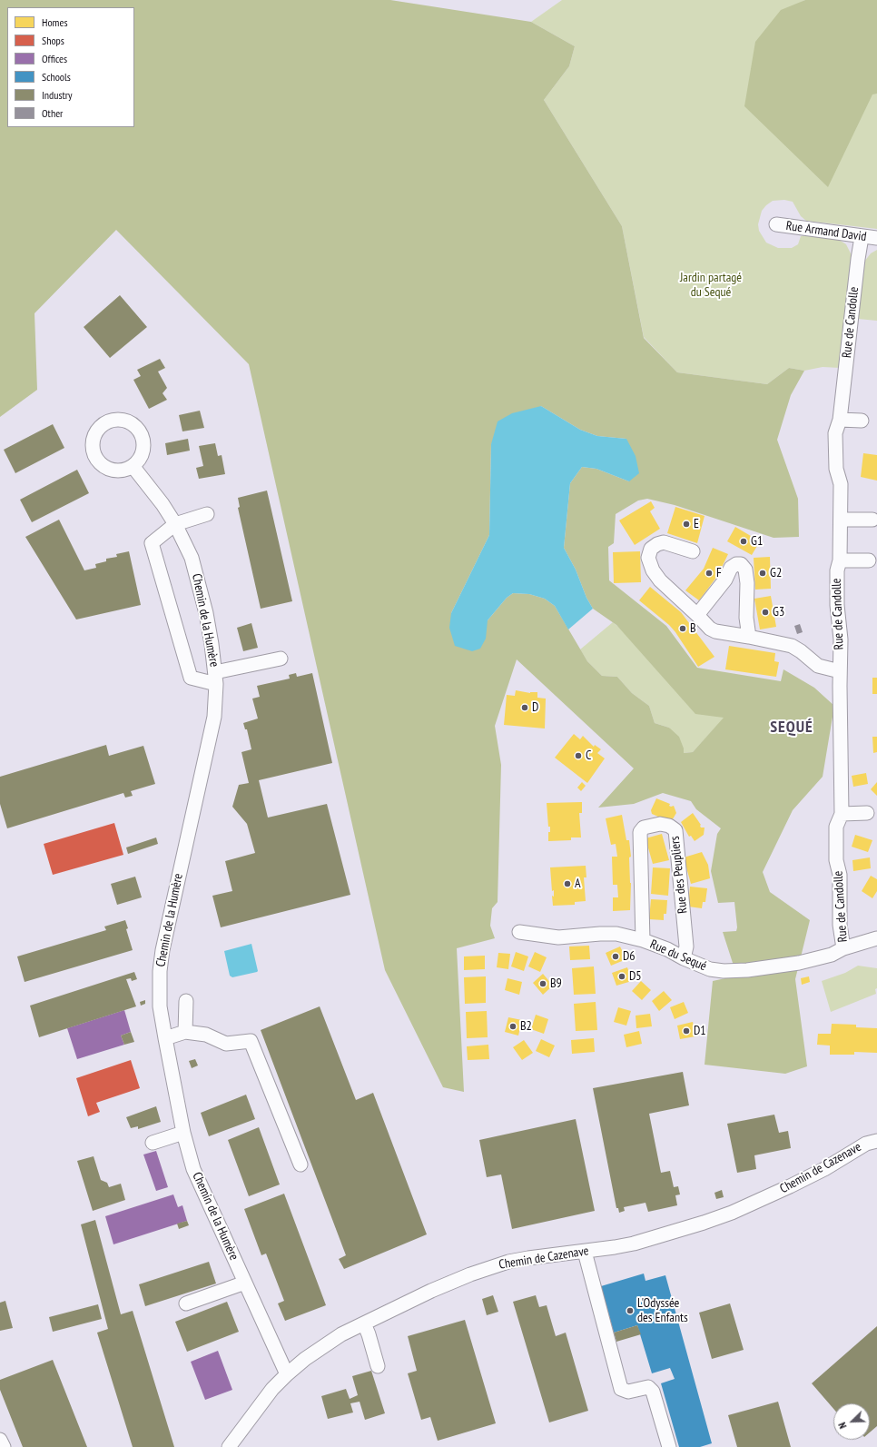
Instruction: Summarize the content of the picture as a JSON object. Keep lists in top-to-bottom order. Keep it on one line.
{"streets":{"street":["Rue Armand David","Rue de Candolle","Chemin de la Humère","Rue des Peupliers","Rue du Sequé","Chemin de Cazenave"]},"crossings":[["Rue Armand David","Rue de Candolle"],["Rue de Candolle","Rue du Sequé"],["Chemin de la Humère","Chemin de Cazenave"],["Rue des Peupliers","Rue du Sequé"]],"districts":["SEQUÉ"],"parks":["Jardin partagé du Sequé"],"places":["E","G1","F","G2","G3","B","D","C","A","D6","D5","B9","B2","D1","L'Odyssée des Enfants"],"legend":["Homes","Shops","Offices","Schools","Industry","Other"],"north":"bottom left"}
